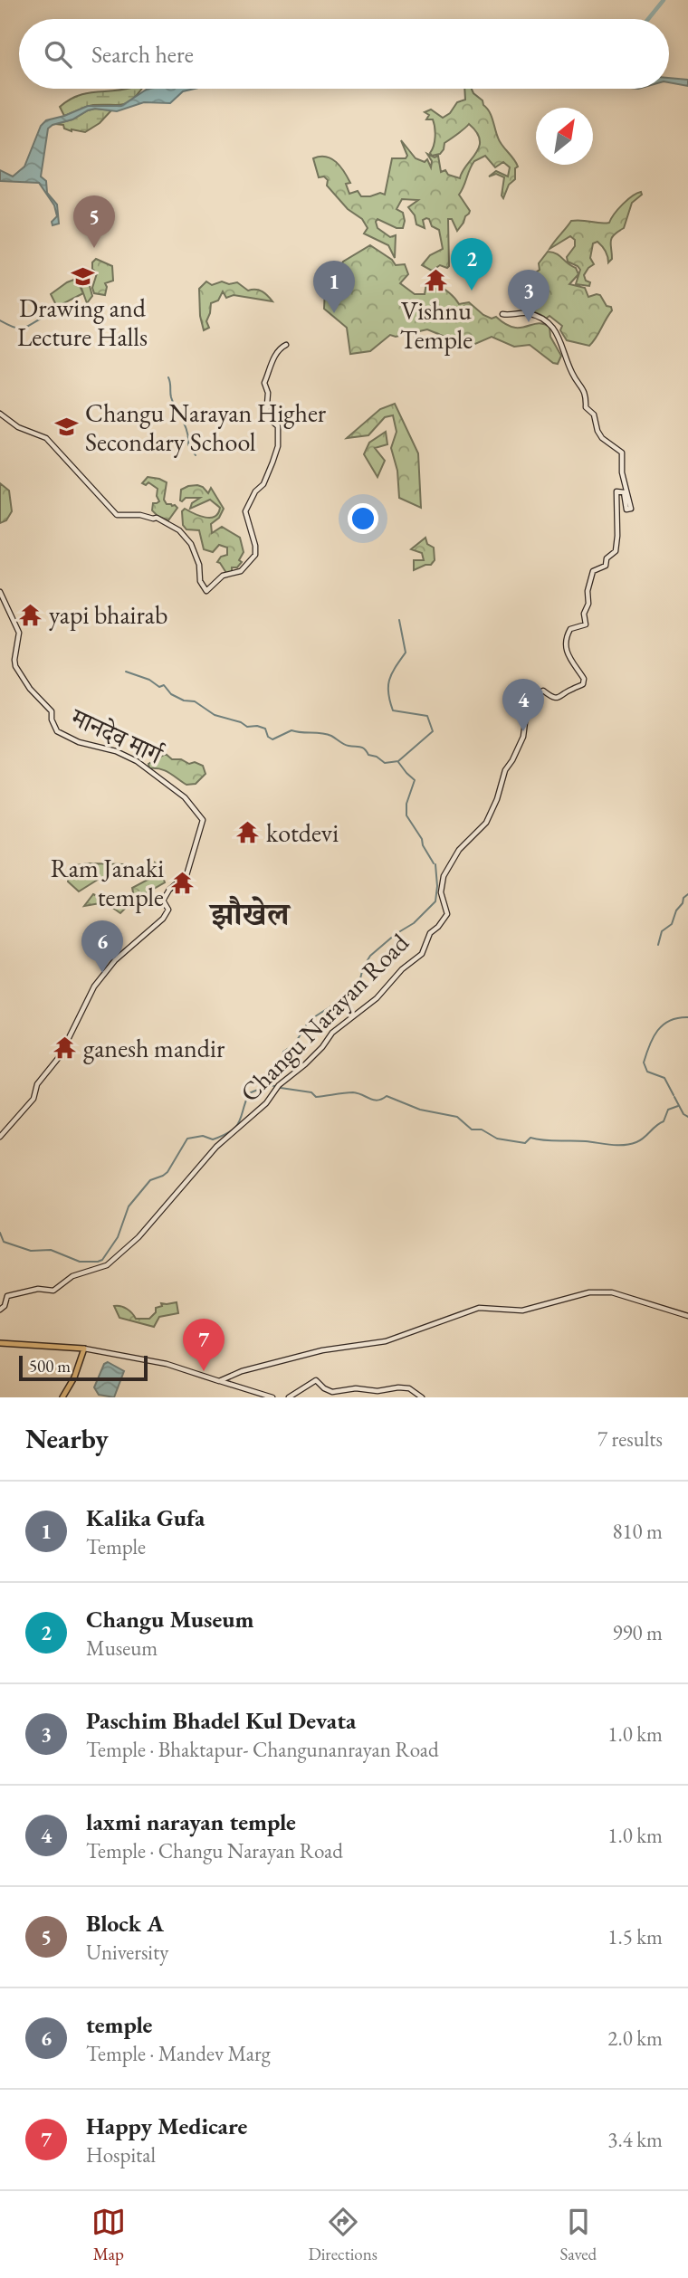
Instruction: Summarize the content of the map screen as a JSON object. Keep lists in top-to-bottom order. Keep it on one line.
{"streets":{"main road":["मानदेव मार्ग","Changu Narayan Road"]},"districts":["झौखेल"],"places":{"school or university":["Drawing and Lecture Halls","Changu Narayan Higher Secondary School"],"temple":["Vishnu Temple","yapi bhairab","kotdevi","Ram Janaki temple","ganesh mandir"]},"scale_bar":"500 m","north":"top right","page":{"search":"Search here","pins":["5","2","1","3","4","6","7"],"scale":"500 m","heading":["Nearby","7 results"],"list":[{"mark":"1","name":"Kalika Gufa","note":"Temple","value":"810 m"},{"mark":"2","name":"Changu Museum","note":"Museum","value":"990 m"},{"mark":"3","name":"Paschim Bhadel Kul Devata","note":"Temple · Bhaktapur- Changunanrayan Road","value":"1.0 km"},{"mark":"4","name":"laxmi narayan temple","note":"Temple · Changu Narayan Road","value":"1.0 km"},{"mark":"5","name":"Block A","note":"University","value":"1.5 km"},{"mark":"6","name":"temple","note":"Temple · Mandev Marg","value":"2.0 km"},{"mark":"7","name":"Happy Medicare","note":"Hospital","value":"3.4 km"}],"nav":["Map","Directions","Saved"]}}
